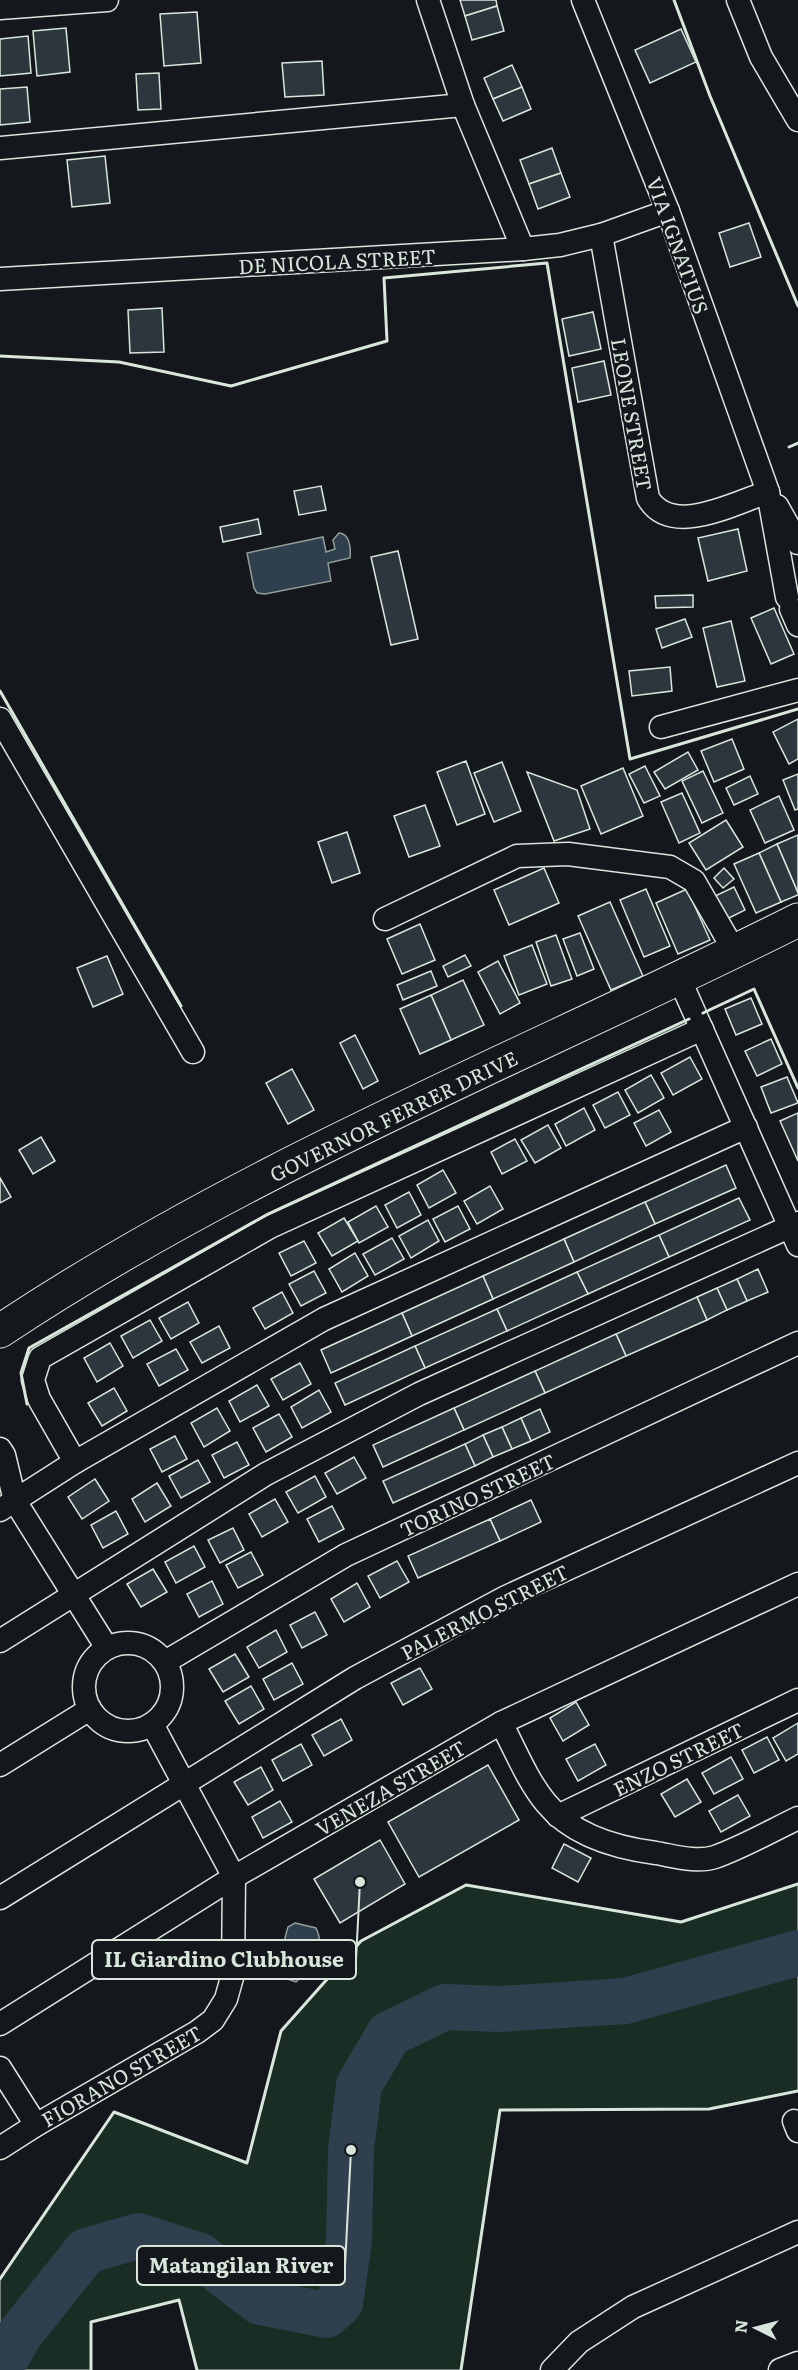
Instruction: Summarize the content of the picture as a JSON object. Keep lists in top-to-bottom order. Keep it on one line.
{"streets":{"main road":["GOVERNOR FERRER DRIVE"],"street":["VIA IGNATIUS","DE NICOLA STREET","LEONE STREET","TORINO STREET","PALERMO STREET","ENZO STREET","VENEZA STREET","FIORANO STREET"]},"crossings":[["VIA IGNATIUS","DE NICOLA STREET"],["VIA IGNATIUS","LEONE STREET"],["DE NICOLA STREET","LEONE STREET"],["TORINO STREET","FIORANO STREET"],["PALERMO STREET","FIORANO STREET"],["VENEZA STREET","FIORANO STREET"]],"places":["IL Giardino Clubhouse","Matangilan River"],"north":"left"}
